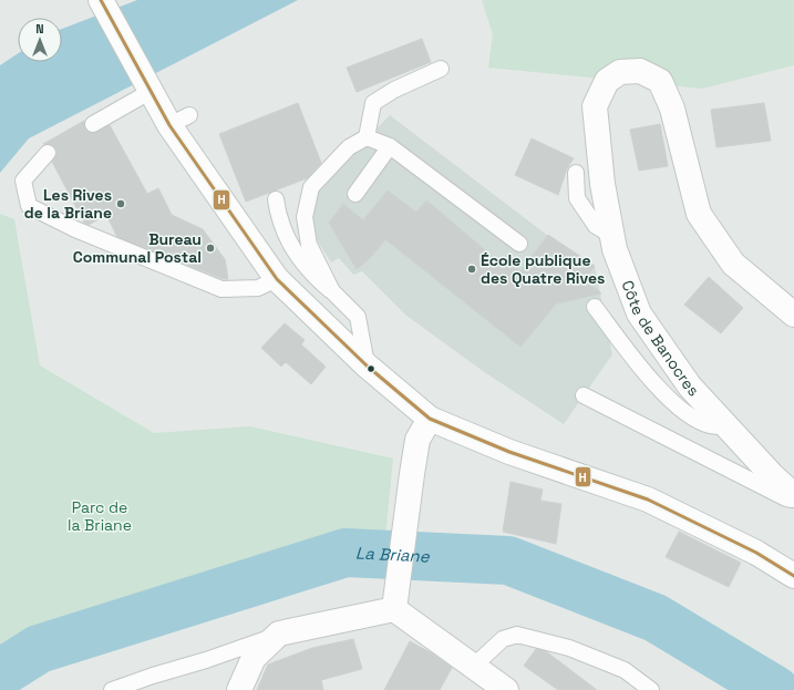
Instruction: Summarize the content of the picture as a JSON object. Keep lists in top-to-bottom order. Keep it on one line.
{"streets":{"street":["Côte de Banocres"]},"water":["La Briane"],"parks":["Parc de la Briane"],"places":["Les Rives de la Briane","Bureau Communal Postal","École publique des Quatre Rives"],"lines":["transit line H"],"north":"top"}
